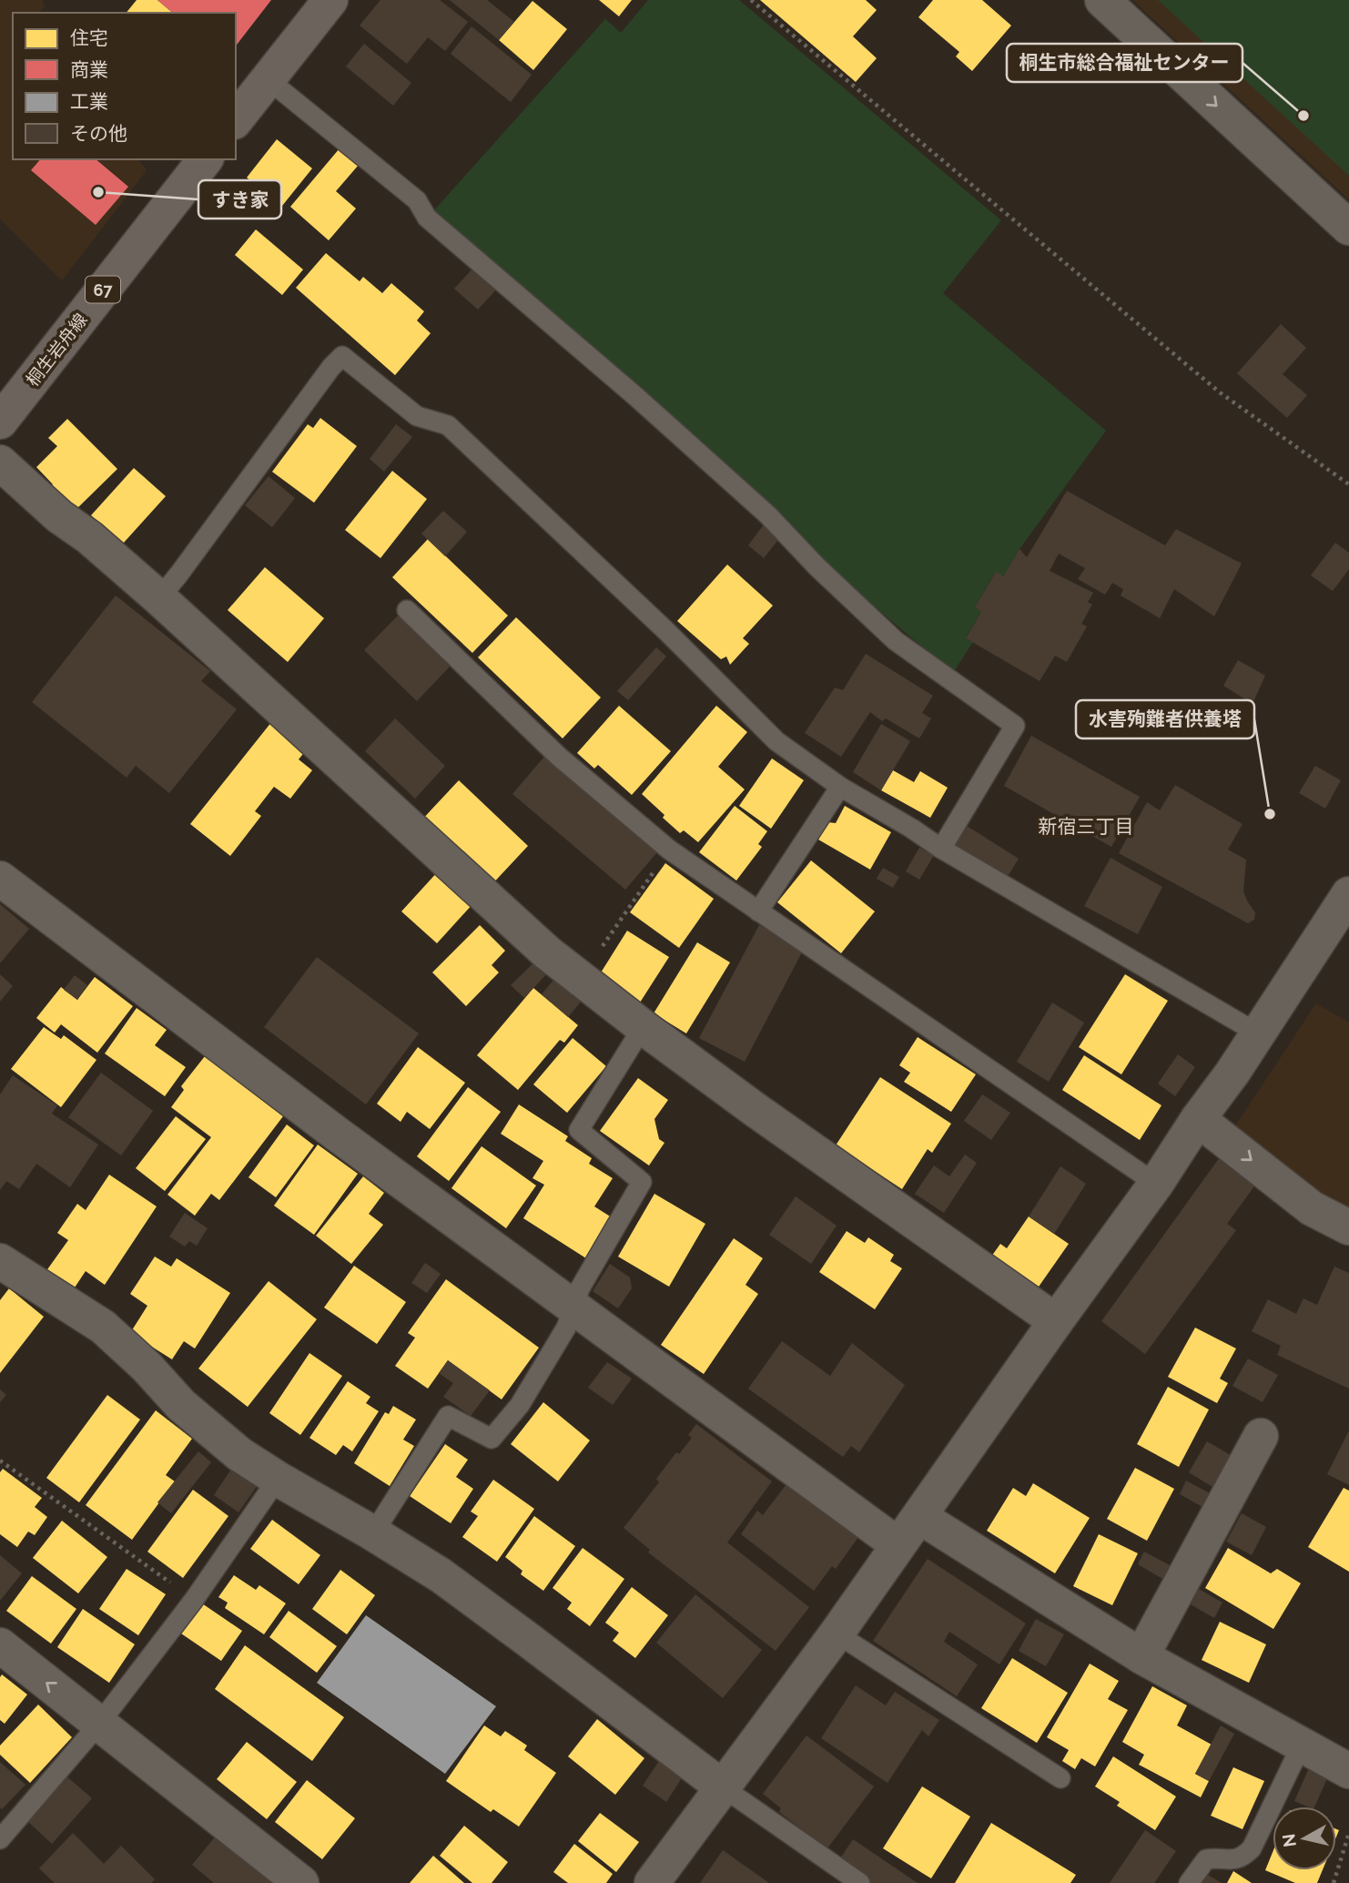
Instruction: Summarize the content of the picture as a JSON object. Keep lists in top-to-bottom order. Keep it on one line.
{"streets":{"main road":["67","桐生岩舟線"]},"districts":["新宿三丁目"],"places":["桐生市総合福祉センター","すき家","水害殉難者供養塔"],"legend":["住宅","商業","工業","その他"],"north":"left"}
